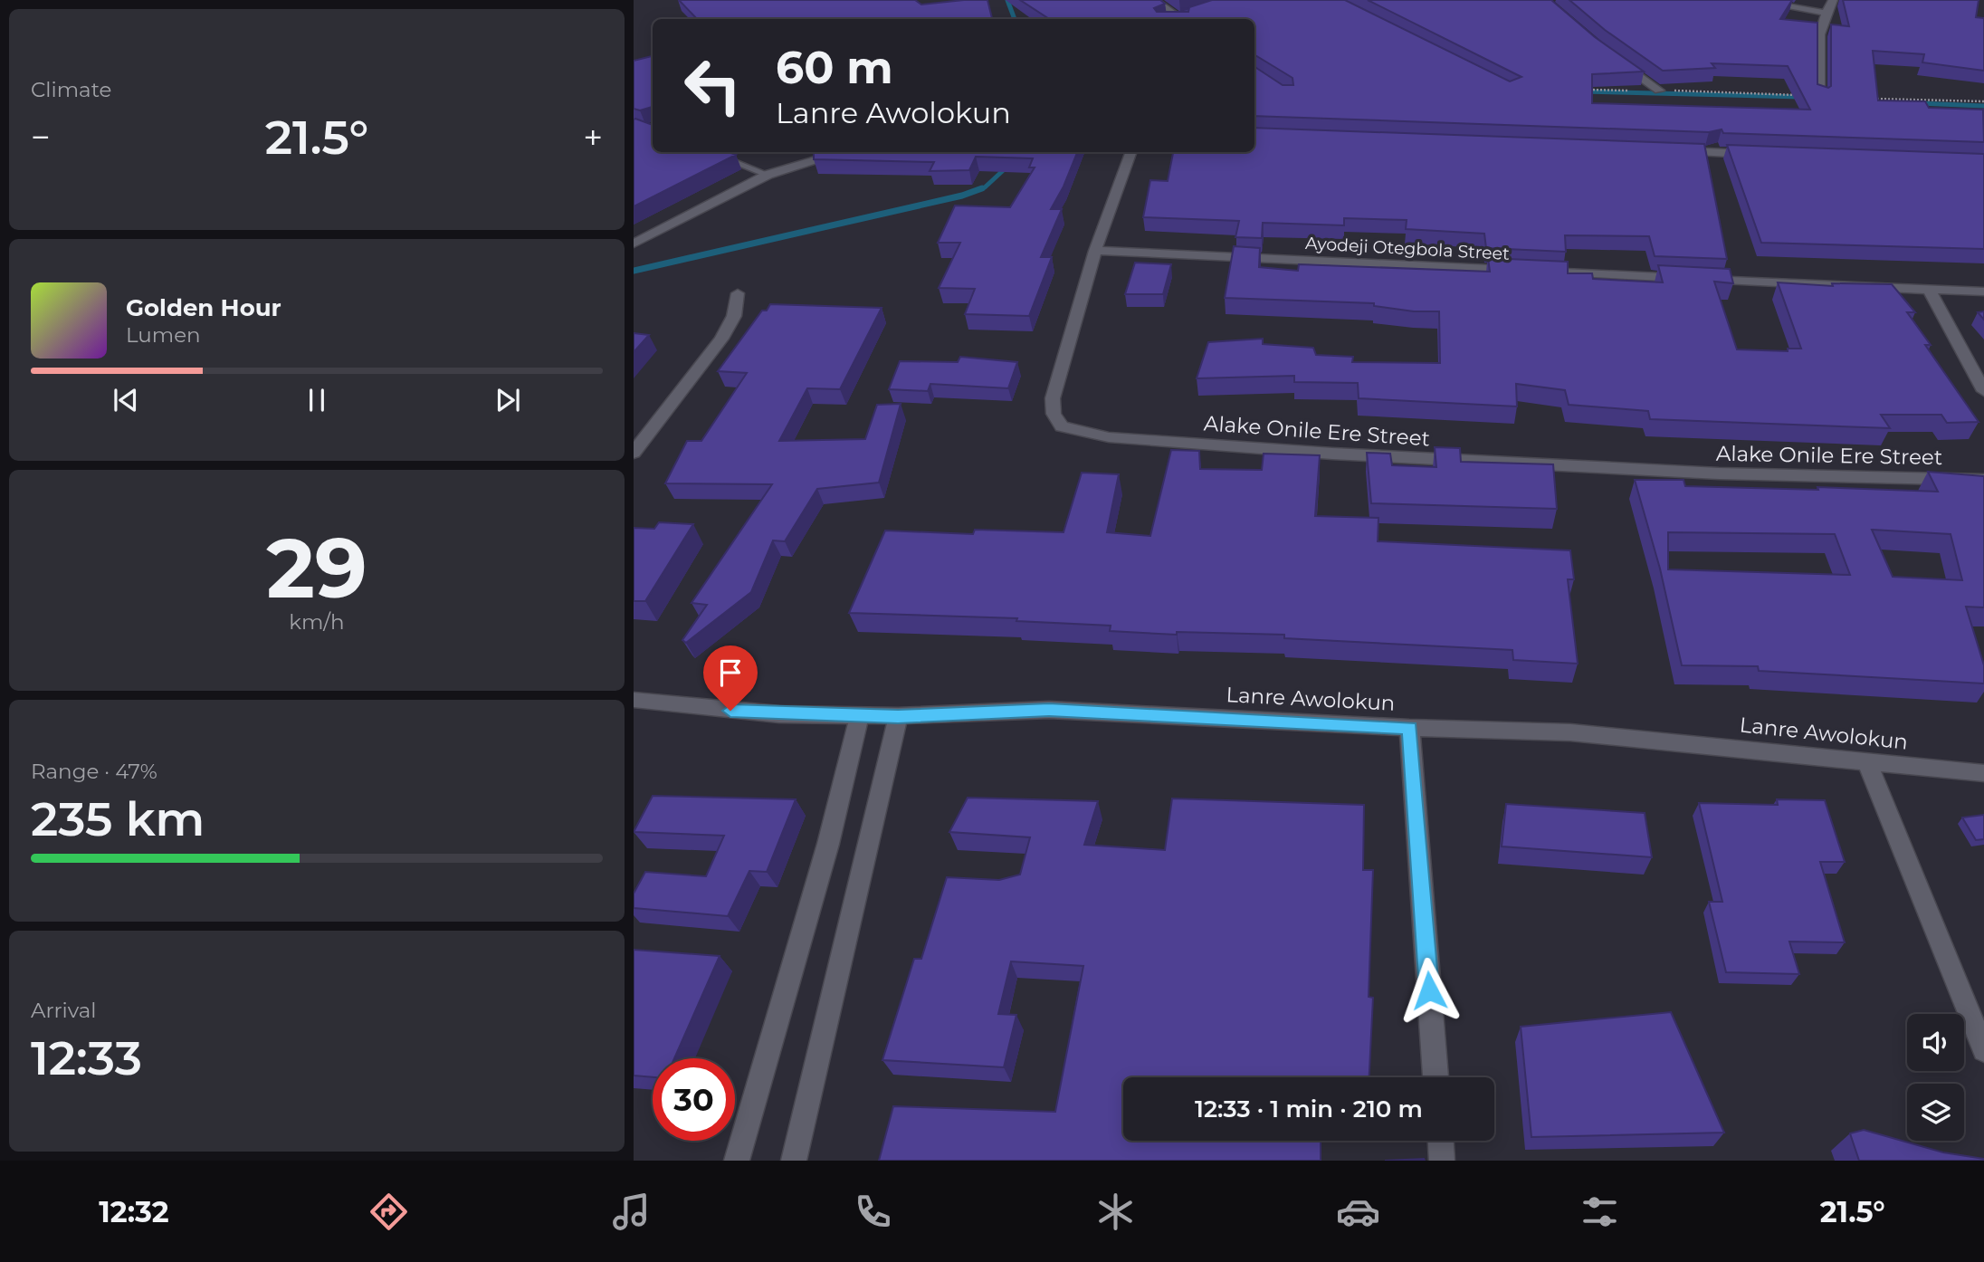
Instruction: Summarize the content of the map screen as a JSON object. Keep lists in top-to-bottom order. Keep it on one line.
{"streets":{"street":["Ayodeji Otegbola Street","Alake Onile Ere Street","Lanre Awolokun"]},"crossings":[["Ayodeji Otegbola Street","Alake Onile Ere Street"]],"page":{"tile":["Climate",["29","km/h"],["Range · 47%","235 km"],["Arrival","12:33"]],"turn":["60 m","Lanre Awolokun"],"heat":["−","21.5°","+"],"song":["Golden Hour","Lumen"],"limit":"30","trip":"12:33 · 1 min · 210 m","tabs":["12:32","21.5°"]}}
